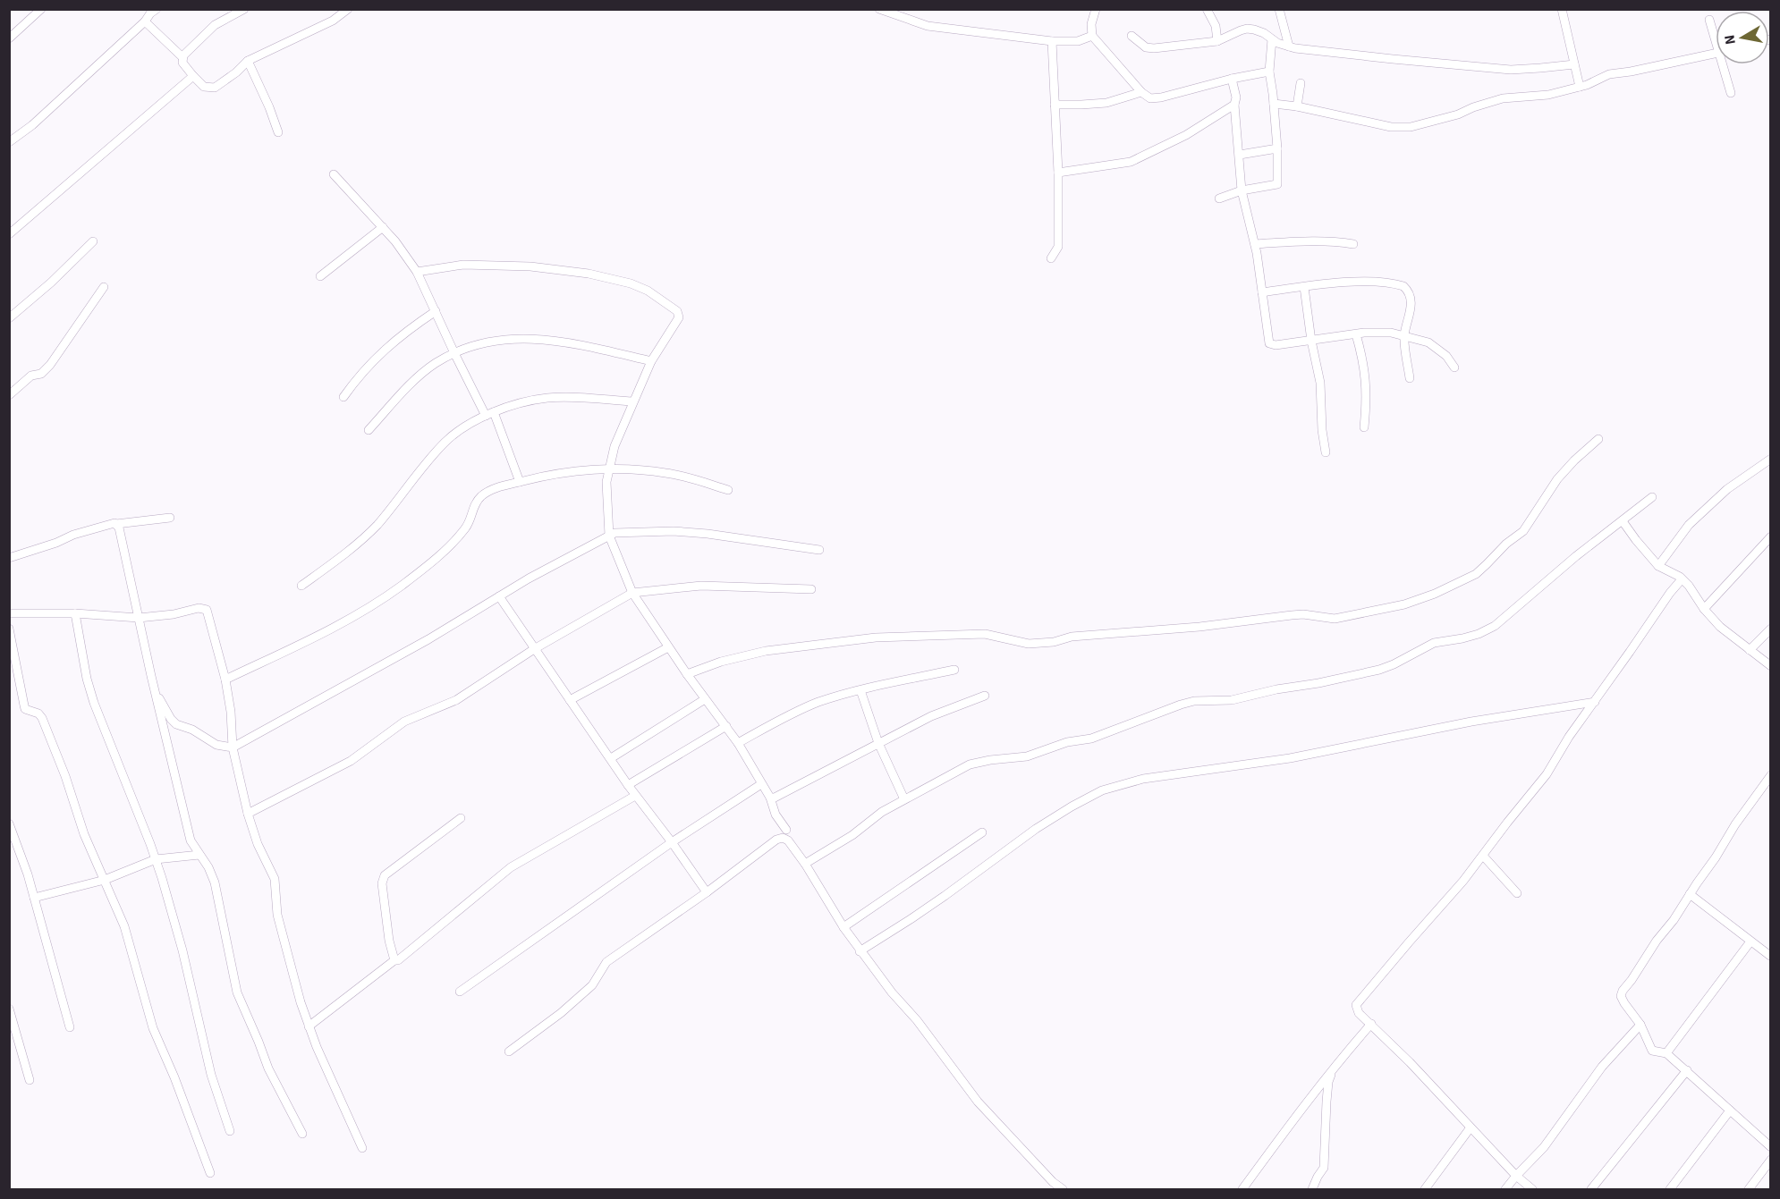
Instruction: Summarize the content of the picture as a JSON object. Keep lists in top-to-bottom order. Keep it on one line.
{"north":"left"}
